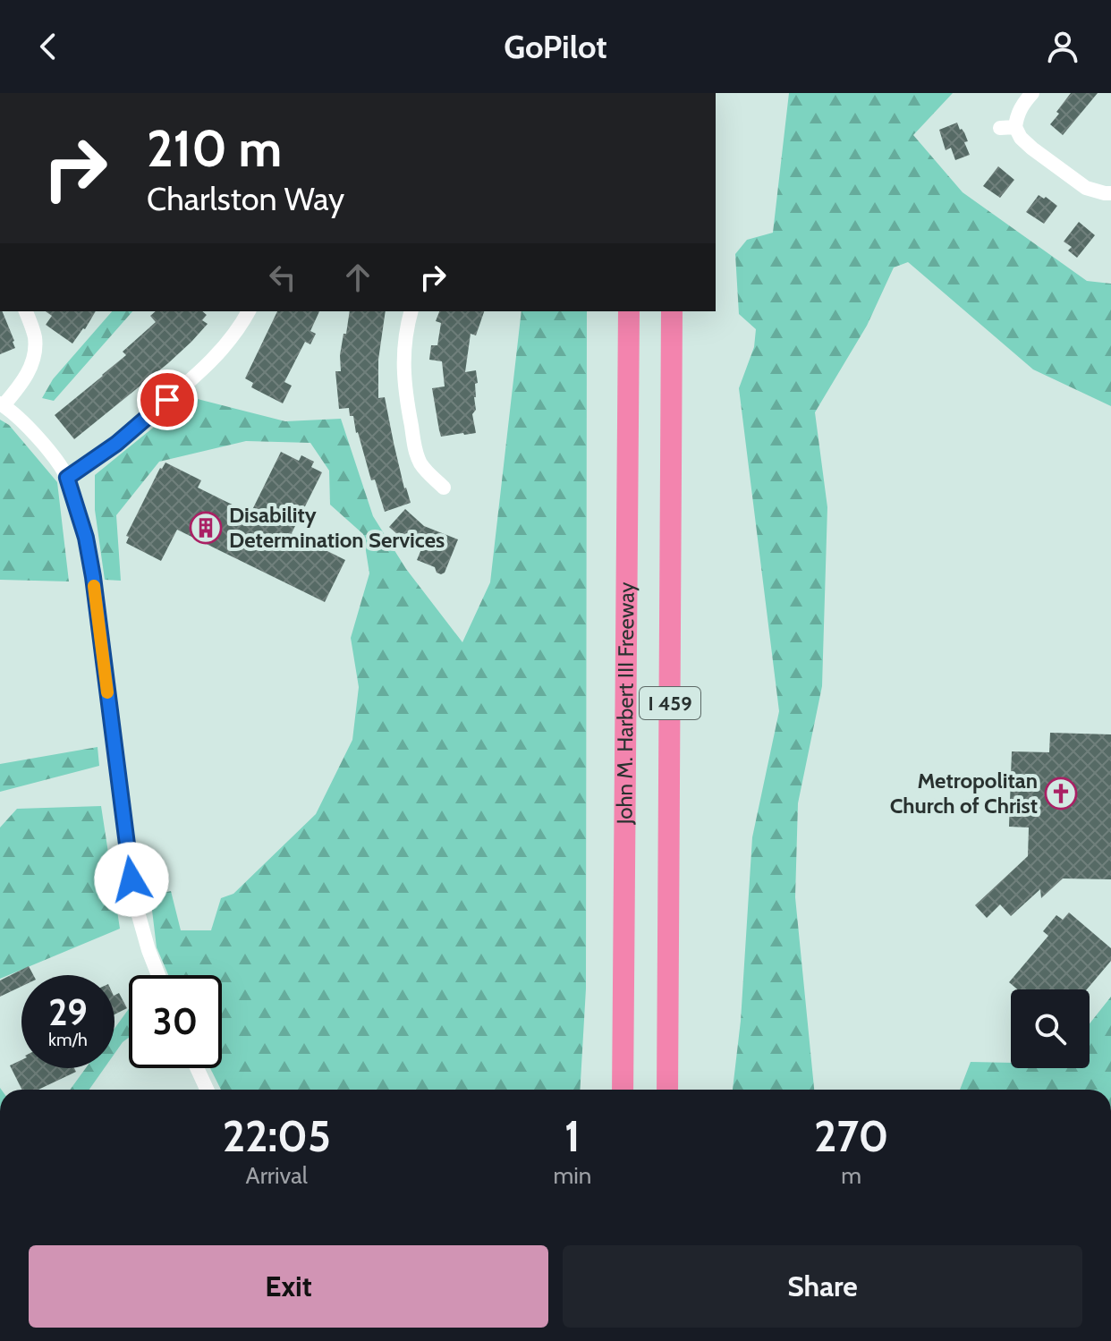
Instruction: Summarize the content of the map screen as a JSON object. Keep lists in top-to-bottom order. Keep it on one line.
{"streets":{"highway":["John M. Harbert III Freeway","I 459"]},"places":{"building":["Disability Determination Services"],"church":["Metropolitan Church of Christ"]},"page":{"header":"GoPilot","turn":["210 m","Charlston Way"],"speed":"29 km/h","limit":"30","eta":["22:05","Arrival","1","min","270","m"],"buttons":["Exit","Share"]}}
